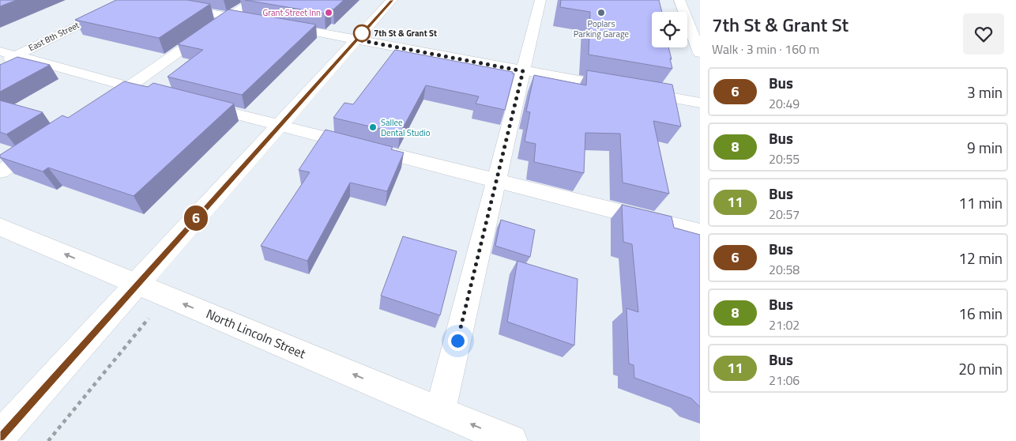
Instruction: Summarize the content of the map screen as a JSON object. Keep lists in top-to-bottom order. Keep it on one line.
{"streets":{"street":["East 8th Street","North Lincoln Street"]},"one_way":["North Lincoln Street"],"places":["Grant Street Inn","Poplars Parking Garage","7th St & Grant St","Sallee Dental Studio"],"lines":["bus line 6"],"page":{"on_map":"6","heading":["7th St & Grant St","Walk · 3 min · 160 m"],"list":[{"mark":"6","name":"Bus","note":"20:49","value":"3 min"},{"mark":"8","name":"Bus","note":"20:55","value":"9 min"},{"mark":"11","name":"Bus","note":"20:57","value":"11 min"},{"mark":"6","name":"Bus","note":"20:58","value":"12 min"},{"mark":"8","name":"Bus","note":"21:02","value":"16 min"},{"mark":"11","name":"Bus","note":"21:06","value":"20 min"}]}}
